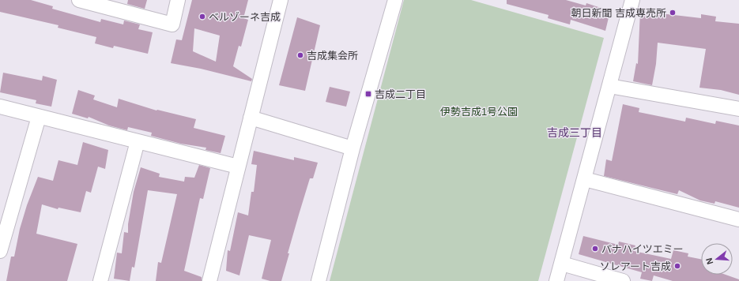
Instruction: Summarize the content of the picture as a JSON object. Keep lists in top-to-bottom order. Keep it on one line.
{"districts":["吉成三丁目"],"parks":["伊勢吉成1号公園"],"places":{"other":["朝日新聞 吉成専売所","ベルゾーネ吉成","吉成集会所","パナハイツエミー","ソレアート吉成"],"transit":["吉成二丁目"]},"north":"left"}
